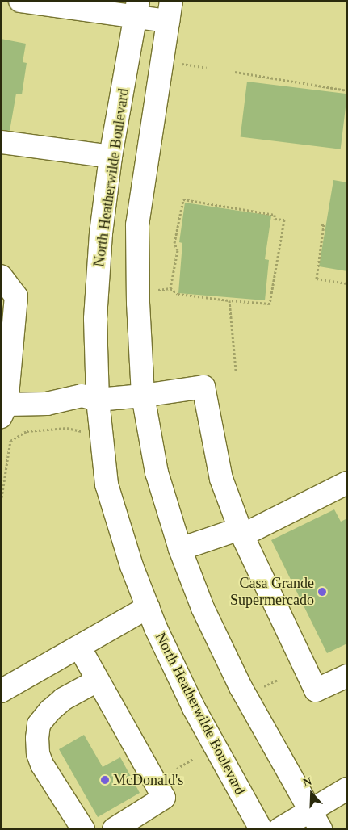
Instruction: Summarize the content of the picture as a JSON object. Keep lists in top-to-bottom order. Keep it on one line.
{"streets":{"main road":["North Heatherwilde Boulevard"]},"places":["Casa Grande Supermercado","McDonald's"],"north":"top"}
